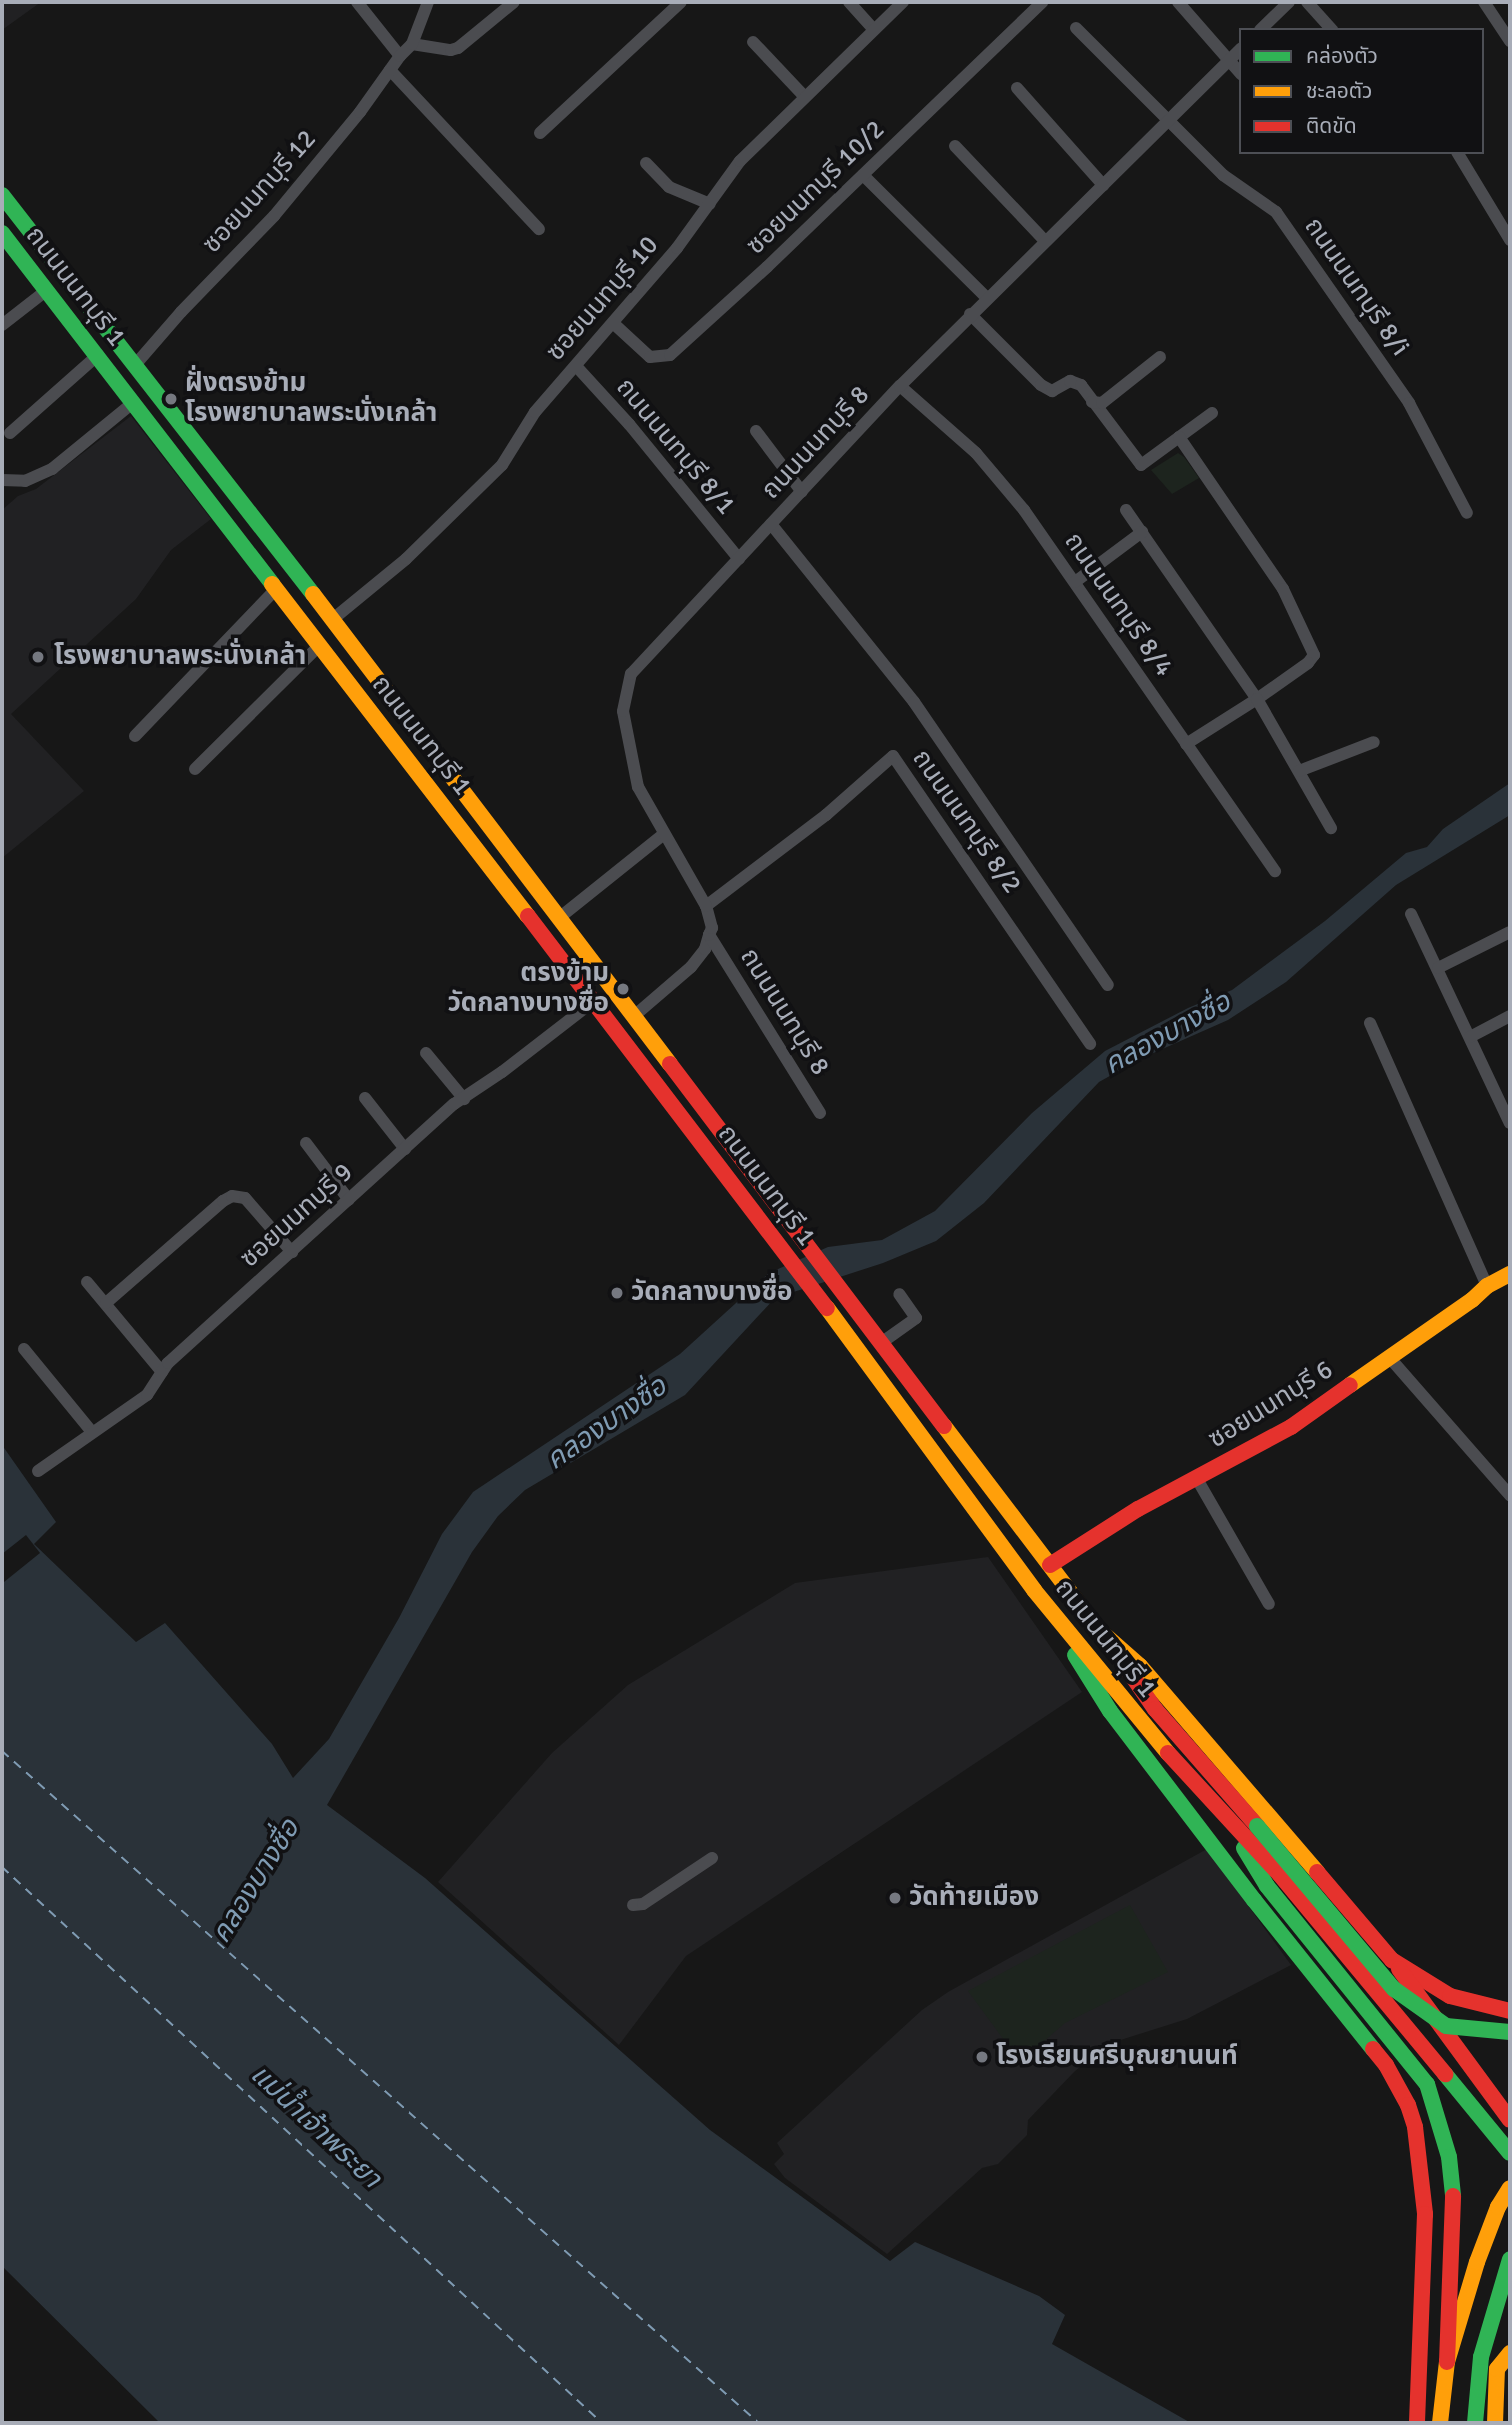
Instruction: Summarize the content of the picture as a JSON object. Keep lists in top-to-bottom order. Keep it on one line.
{"streets":{"main road":["ถนนนนทบุรี 1","ซอยนนทบุรี 6"],"street":["ซอยนนทบุรี 10/2","ซอยนนทบุรี 12","ถนนนนทบุรี 8/i","ซอยนนทบุรี 10","ถนนนนทบุรี 8","ถนนนนทบุรี 8/1","ถนนนนทบุรี 8/4","ถนนนนทบุรี 8/2","ซอยนนทบุรี 9"]},"crossings":[["ซอยนนทบุรี 10/2","ซอยนนทบุรี 10"],["ซอยนนทบุรี 12","ถนนนนทบุรี 1"],["ถนนนนทบุรี 1","ซอยนนทบุรี 10"],["ถนนนนทบุรี 1","ถนนนนทบุรี 8"],["ถนนนนทบุรี 1","ซอยนนทบุรี 9"],["ถนนนนทบุรี 1","ซอยนนทบุรี 6"],["ถนนนนทบุรี 8/i","ถนนนนทบุรี 8"],["ซอยนนทบุรี 10","ถนนนนทบุรี 8/1"],["ถนนนนทบุรี 8","ถนนนนทบุรี 8/1"],["ถนนนนทบุรี 8","ถนนนนทบุรี 8/4"],["ถนนนนทบุรี 8","ถนนนนทบุรี 8/2"]],"water":["คลองบางซื่อ","แม่น้ำเจ้าพระยา"],"places":["ฝั่งตรงข้าม โรงพยาบาลพระนั่งเกล้า","โรงพยาบาลพระนั่งเกล้า","ตรงข้าม วัดกลางบางซื่อ","วัดกลางบางซื่อ","วัดท้ายเมือง","โรงเรียนศรีบุณยานนท์"],"legend":["คล่องตัว","ชะลอตัว","ติดขัด"]}
